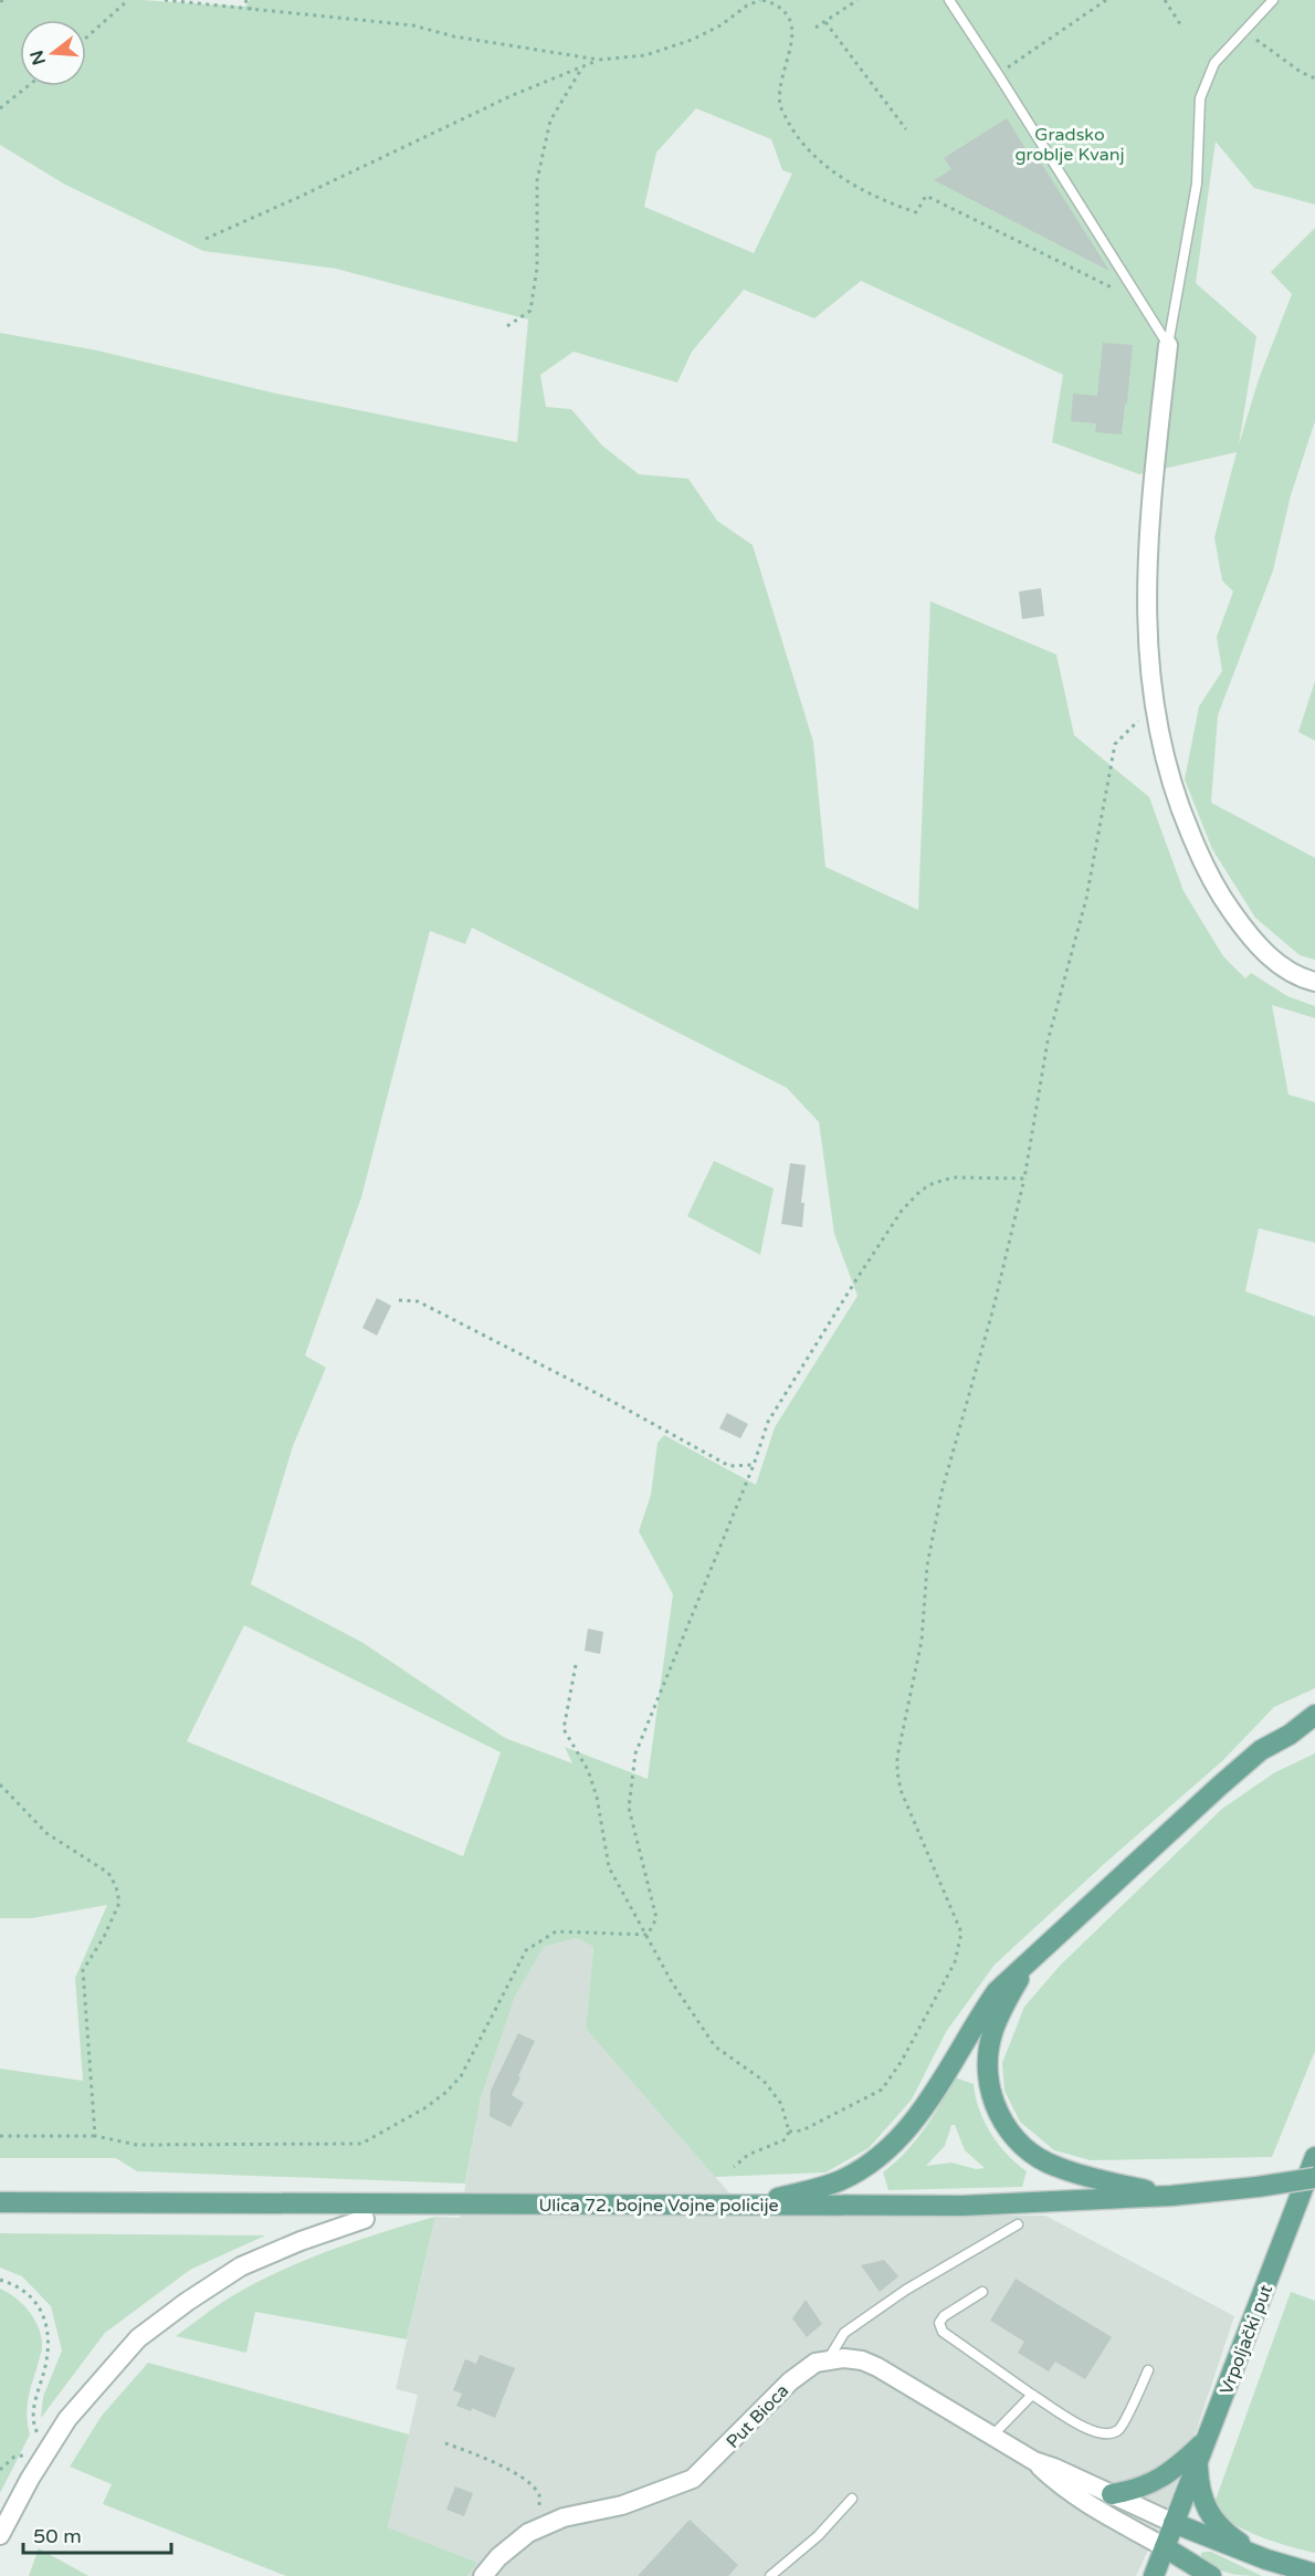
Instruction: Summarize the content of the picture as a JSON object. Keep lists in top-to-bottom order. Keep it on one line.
{"streets":{"main road":["Ulica 72. bojne Vojne policije","Vrpoljački put"],"street":["Put Bioca"]},"parks":["Gradsko groblje Kvanj"],"scale_bar":"50 m","north":"left"}
